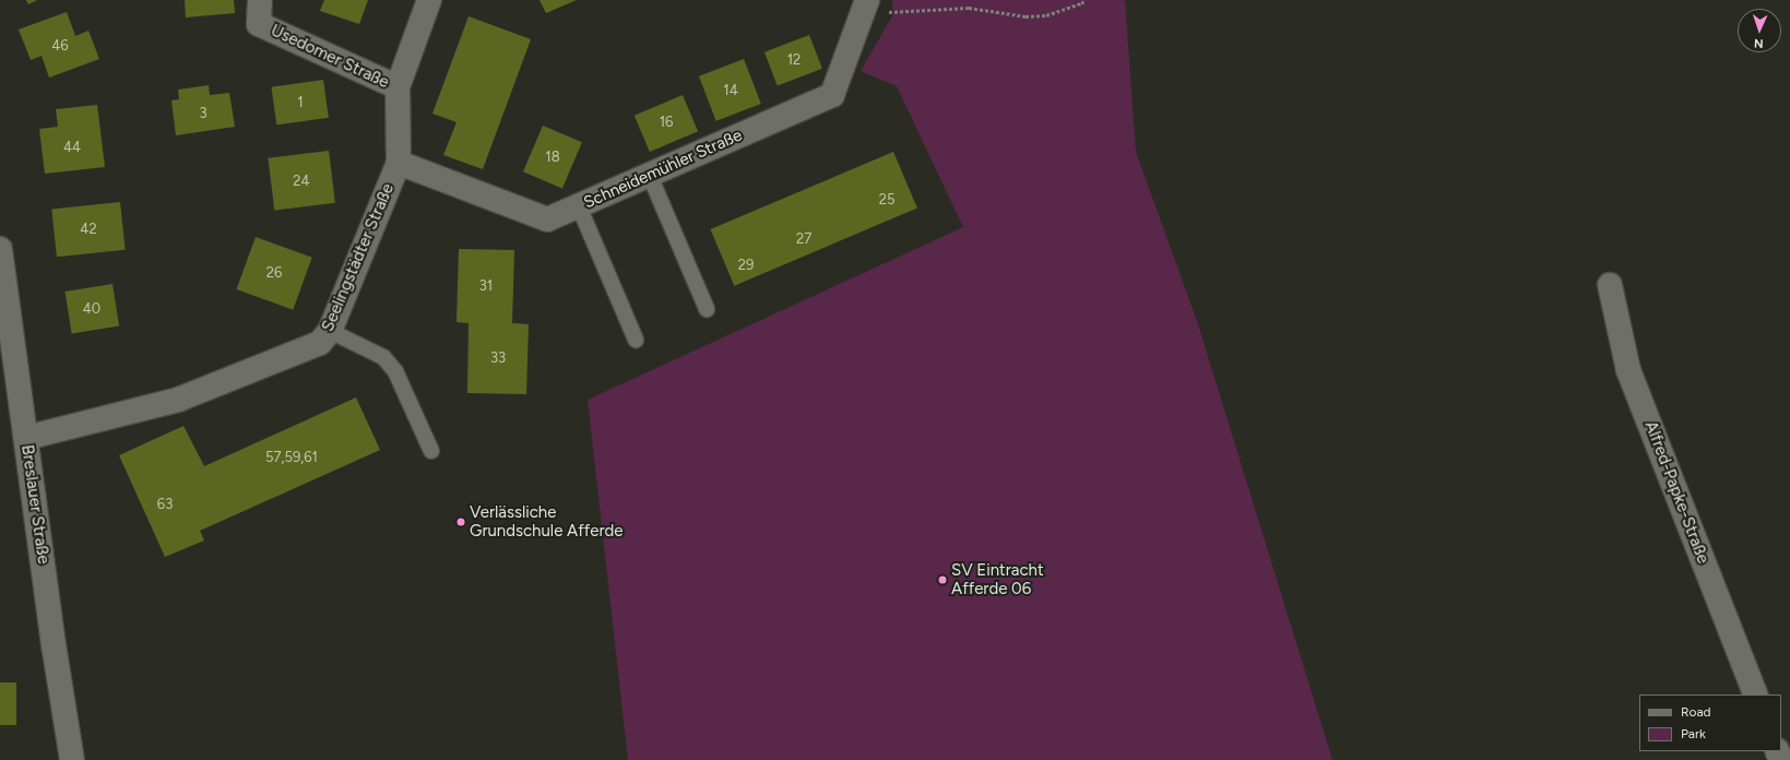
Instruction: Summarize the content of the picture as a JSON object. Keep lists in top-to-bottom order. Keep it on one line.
{"streets":{"street":["Usedomer Straße","Schneidemühler Straße","Seelingstädter Straße","Alfred-Papke-Straße","Breslauer Straße"]},"crossings":[["Usedomer Straße","Seelingstädter Straße"],["Schneidemühler Straße","Seelingstädter Straße"],["Seelingstädter Straße","Breslauer Straße"]],"places":["Verlässliche Grundschule Afferde","SV Eintracht Afferde 06"],"house_numbers":["46","12","14","1","3","16","44","18","24","25","42","27","29","26","31","40","33","57,59,61","63"],"legend":["Road","Park"],"north":"bottom"}
